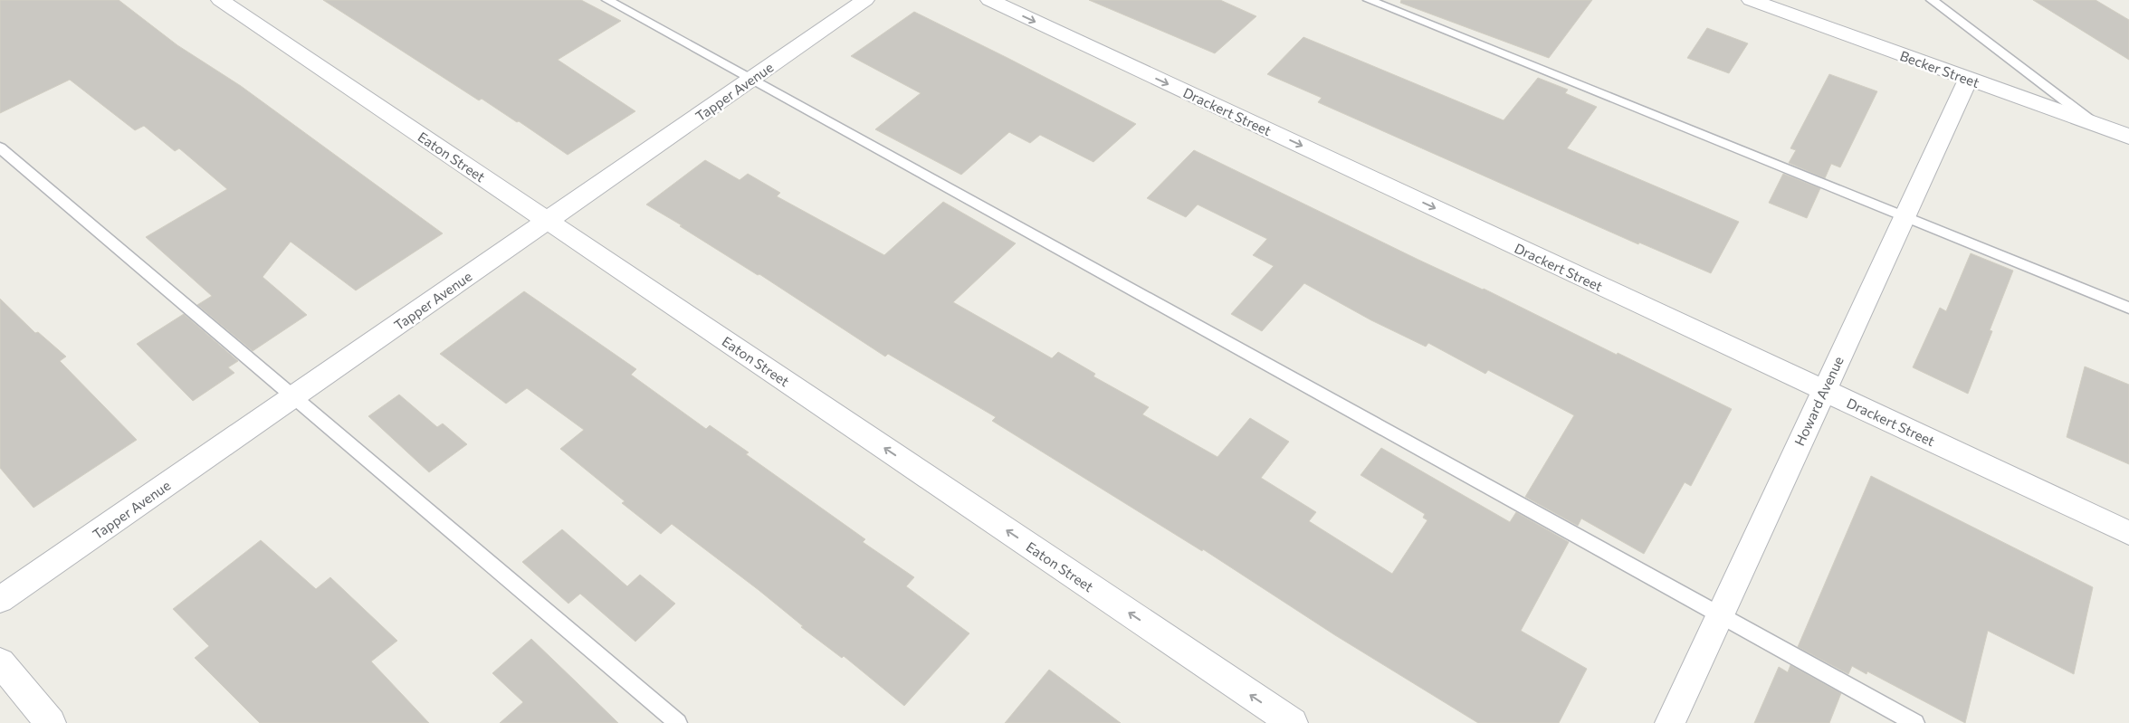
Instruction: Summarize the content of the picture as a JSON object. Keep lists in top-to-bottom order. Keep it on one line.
{"streets":{"street":["Becker Street","Tapper Avenue","Drackert Street","Eaton Street","Howard Avenue"]},"crossings":[["Becker Street","Howard Avenue"],["Tapper Avenue","Eaton Street"],["Drackert Street","Howard Avenue"]],"one_way":["Drackert Street","Eaton Street"]}
